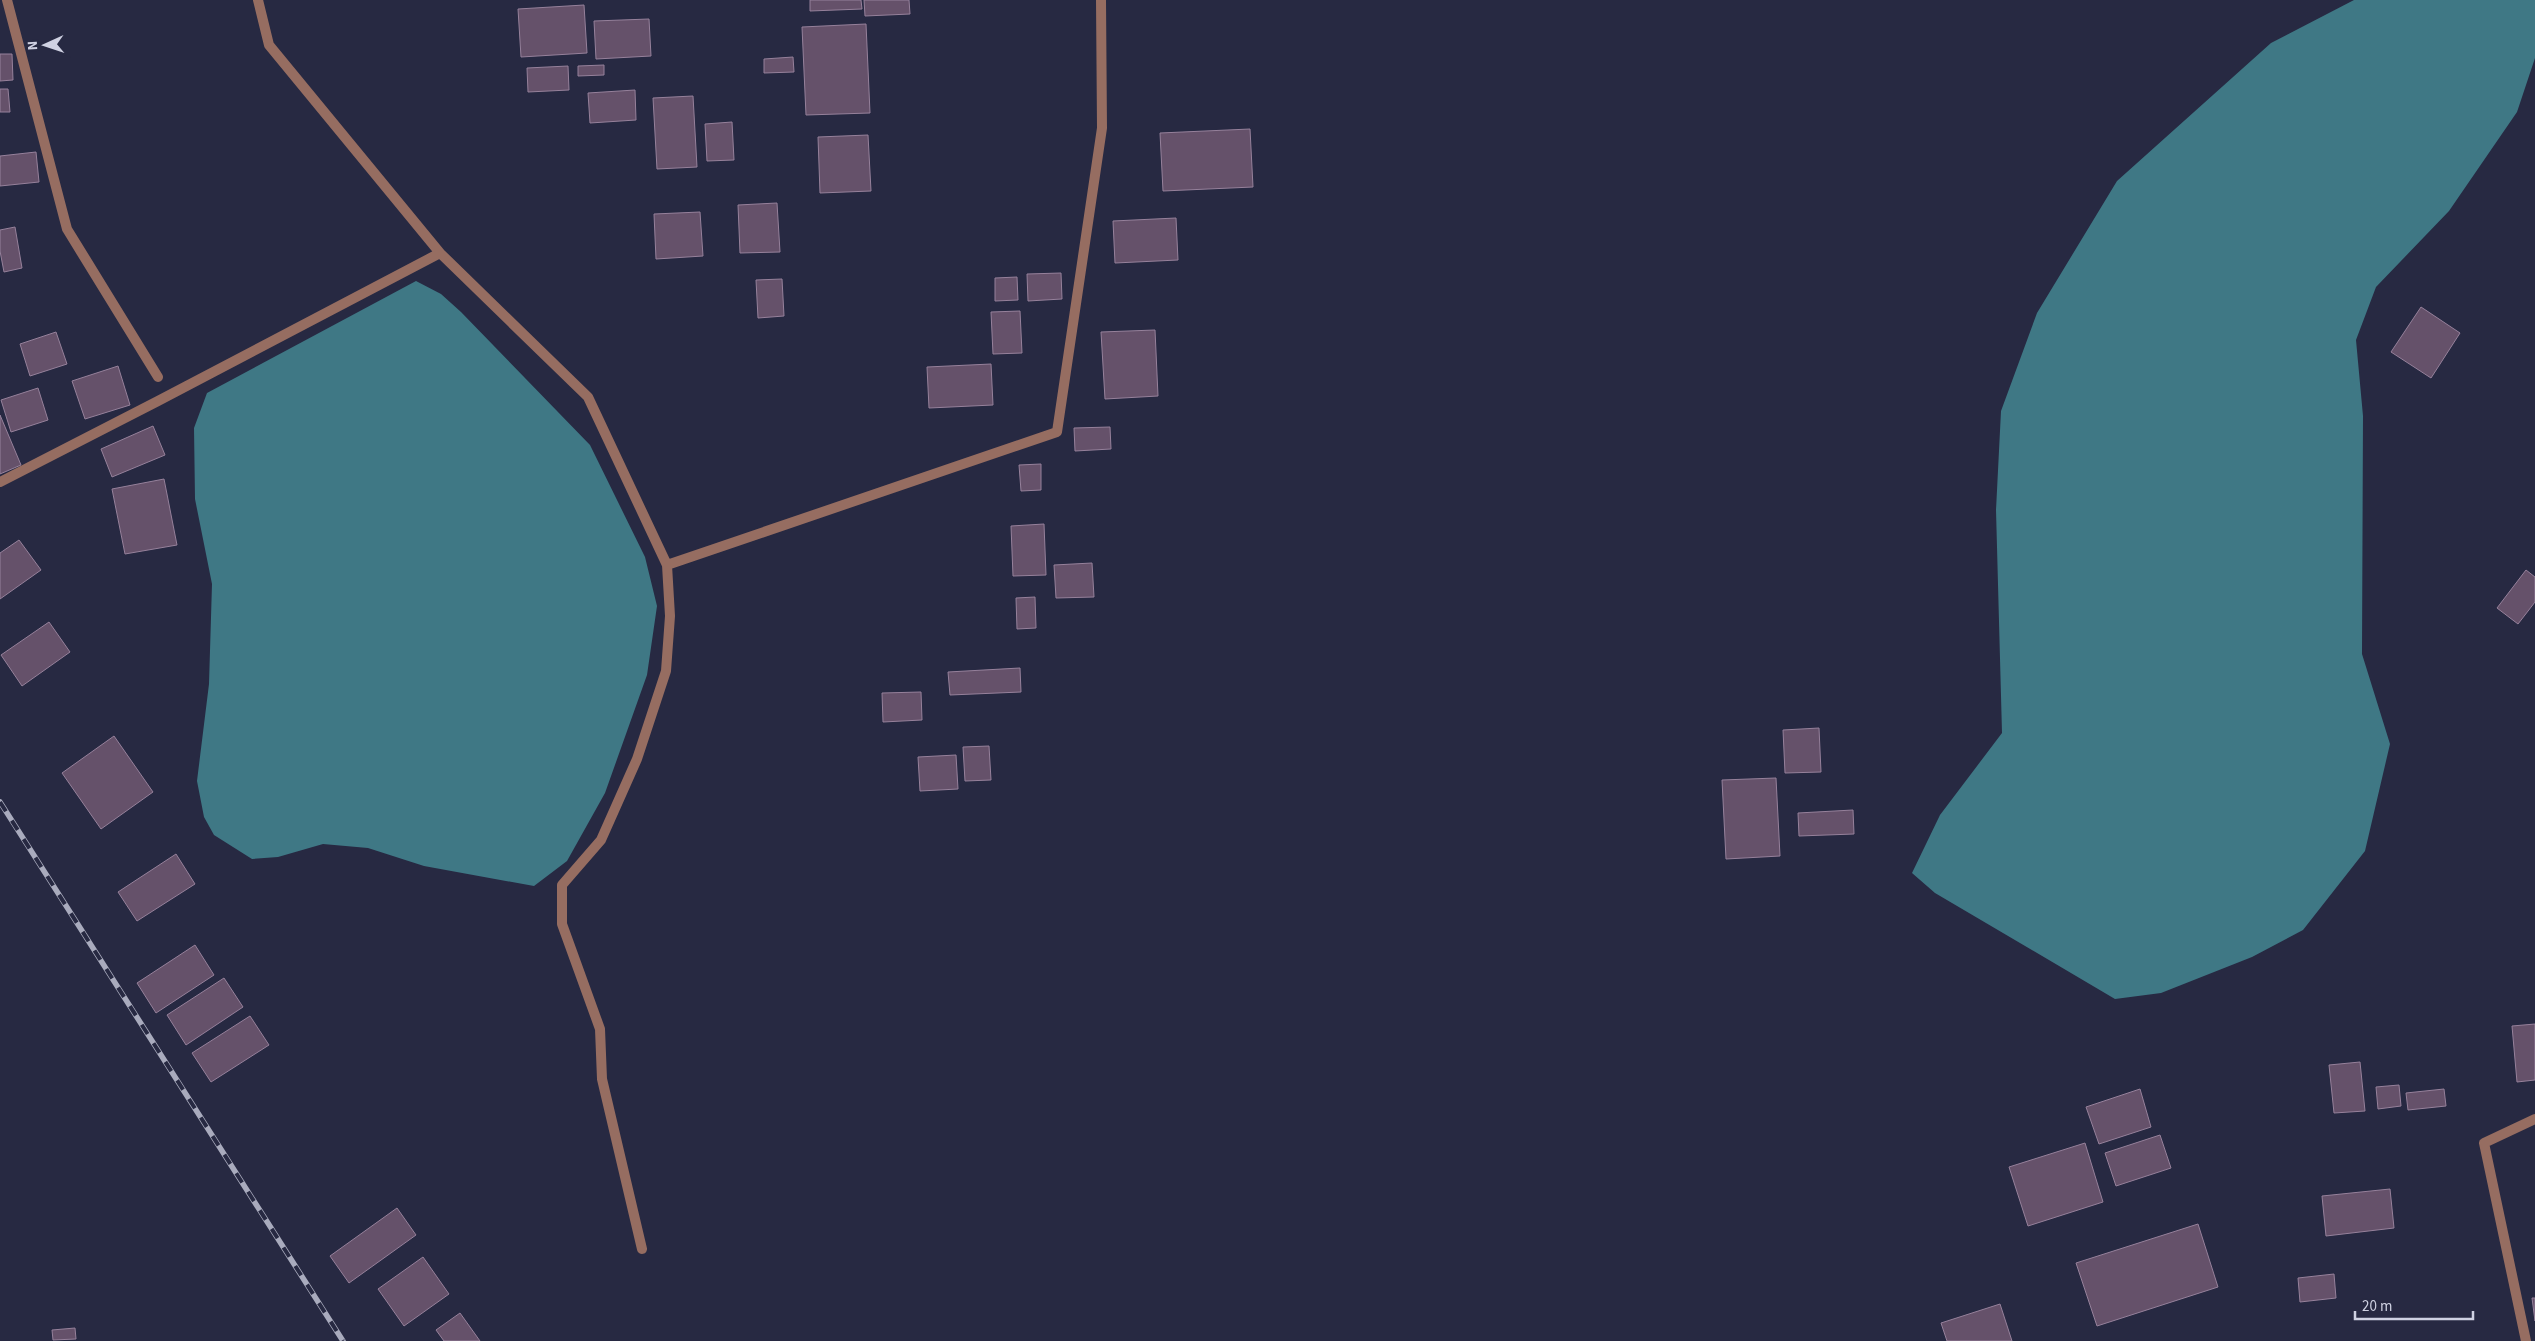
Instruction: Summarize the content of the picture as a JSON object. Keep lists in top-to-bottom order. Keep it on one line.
{"scale_bar":"20 m","north":"left"}
